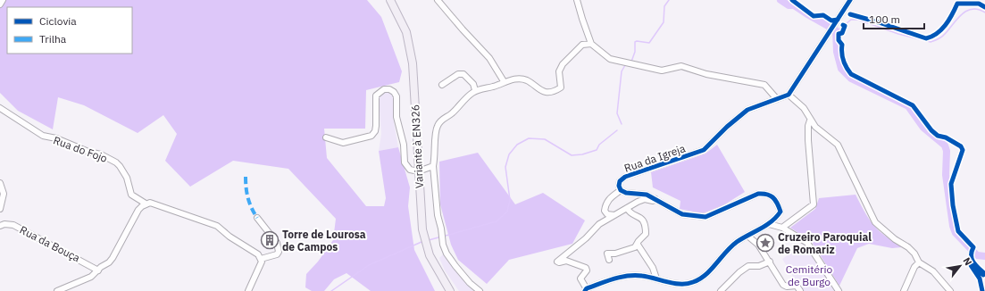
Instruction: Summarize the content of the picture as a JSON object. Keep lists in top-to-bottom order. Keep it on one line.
{"streets":{"main road":["Variante à EN326"],"street":["Rua do Fojo","Rua da Igreja","Rua da Bouça"]},"parks":["Cemitério de Burgo"],"places":{"building":["Torre de Lourosa de Campos"],"place":["Cruzeiro Paroquial de Romariz"]},"legend":["Ciclovia","Trilha"],"scale_bar":"100 m","north":"top right"}
